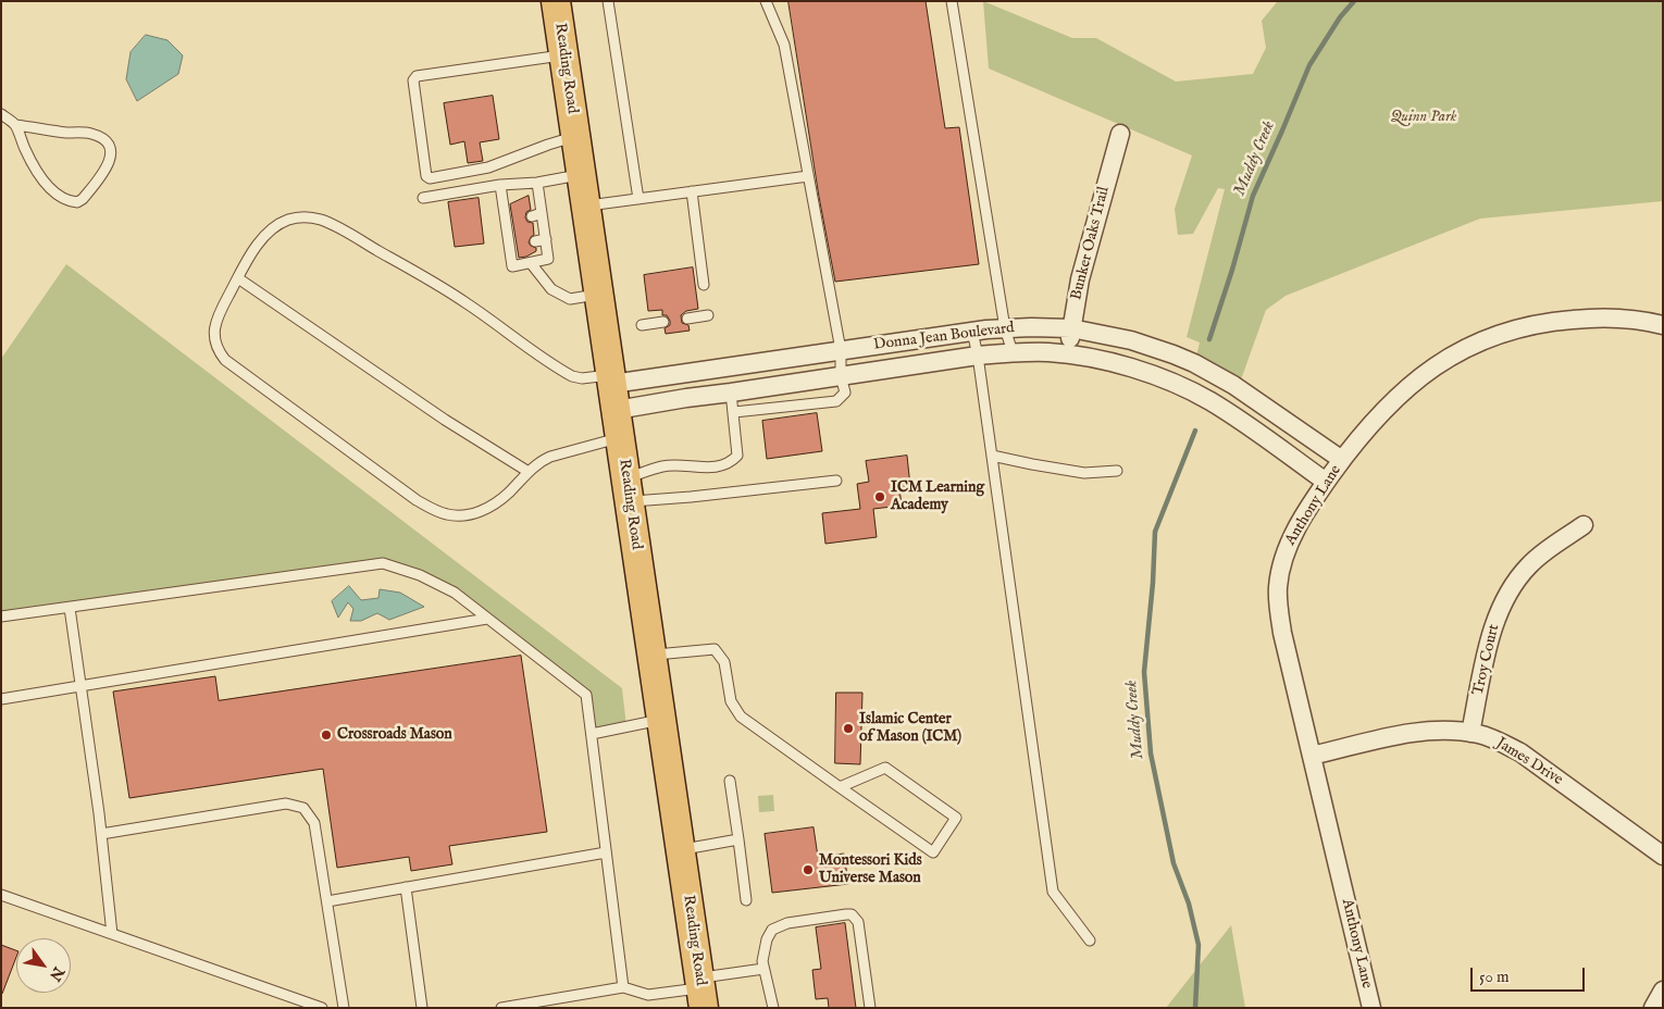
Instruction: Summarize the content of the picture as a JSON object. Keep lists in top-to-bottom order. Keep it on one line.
{"streets":{"main road":["Reading Road"],"street":["Bunker Oaks Trail","Donna Jean Boulevard","Anthony Lane","Troy Court","James Drive"]},"crossings":[["Reading Road","Donna Jean Boulevard"],["Bunker Oaks Trail","Donna Jean Boulevard"],["Donna Jean Boulevard","Anthony Lane"],["Anthony Lane","James Drive"],["Troy Court","James Drive"]],"water":["Muddy Creek"],"parks":["Quinn Park"],"places":["ICM Learning Academy","Islamic Center of Mason (ICM)","Crossroads Mason","Montessori Kids Universe Mason"],"scale_bar":"50 m","north":"bottom right"}
